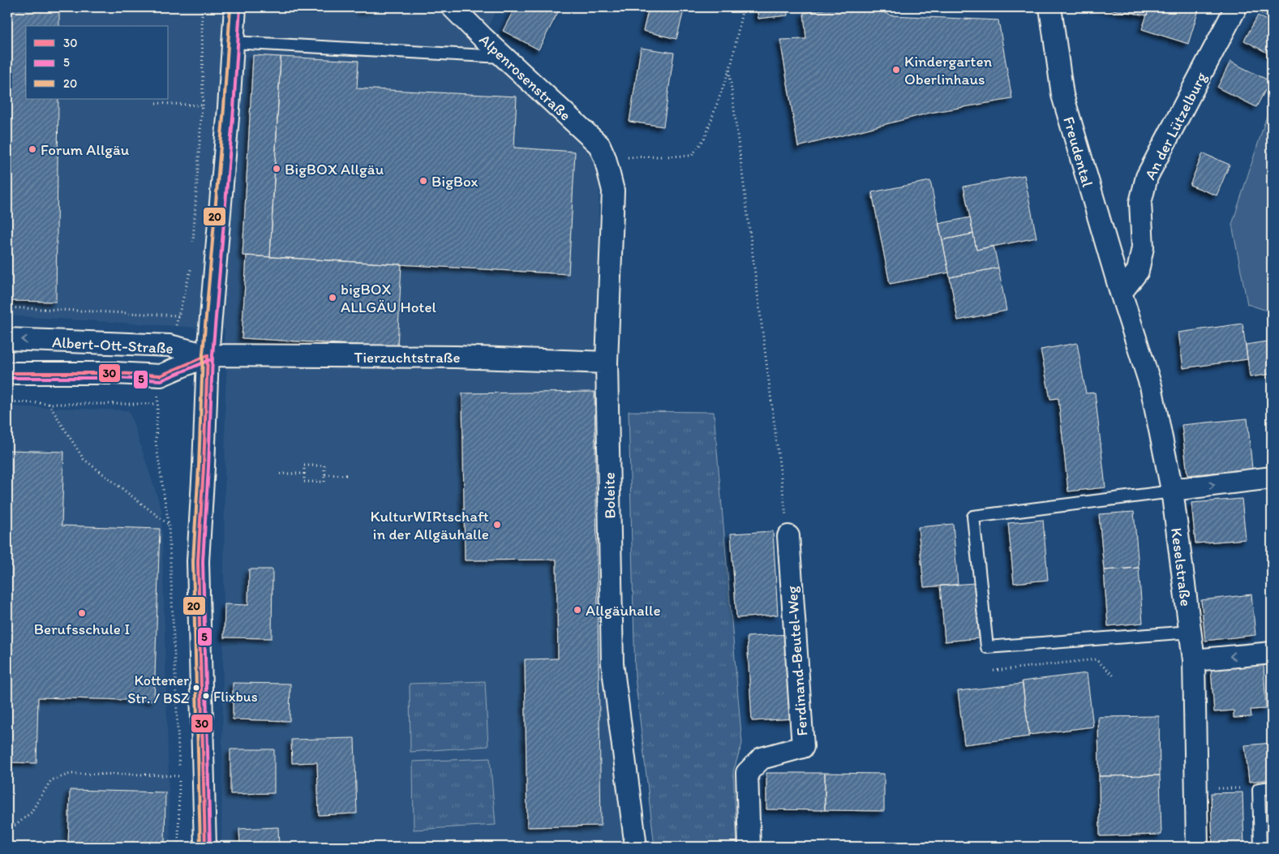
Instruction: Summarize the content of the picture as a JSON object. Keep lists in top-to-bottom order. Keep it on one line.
{"streets":{"street":["Alpenrosenstraße","An der Lützelburg","Freudental","Albert-Ott-Straße","Tierzuchtstraße","Boleite","Keselstraße","Ferdinand-Beutel-Weg"]},"crossings":[["Alpenrosenstraße","Boleite"],["An der Lützelburg","Freudental"],["An der Lützelburg","Keselstraße"],["Freudental","Keselstraße"],["Albert-Ott-Straße","Tierzuchtstraße"],["Tierzuchtstraße","Boleite"]],"places":["Kindergarten Oberlinhaus","Forum Allgäu","BigBOX Allgäu","BigBox","bigBOX ALLGÄU Hotel","KulturWIRtschaft in der Allgäuhalle","Allgäuhalle","Berufsschule I","Kottener Str. / BSZ","Flixbus"],"lines":["transit line 5","transit line 20","transit line 30"],"legend":["30","5","20"]}
